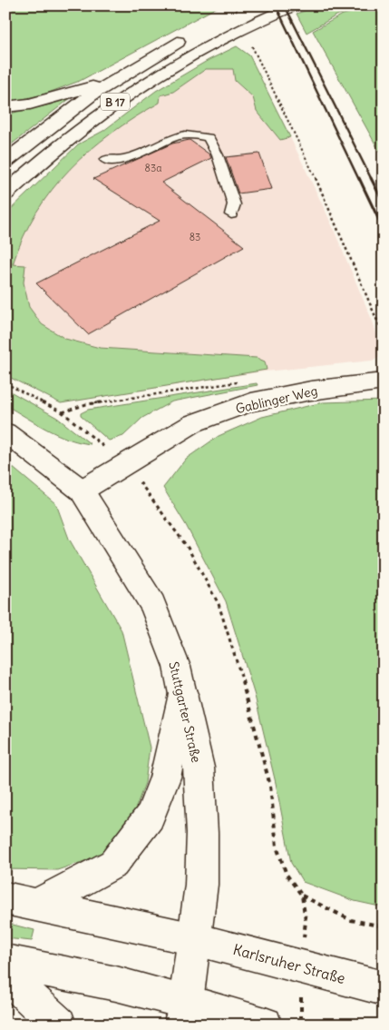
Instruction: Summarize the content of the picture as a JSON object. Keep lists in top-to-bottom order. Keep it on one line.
{"streets":{"main road":["B 17","Gablinger Weg","Stuttgarter Straße","Karlsruher Straße"]},"crossings":[["Gablinger Weg","Stuttgarter Straße"],["Stuttgarter Straße","Karlsruher Straße"]],"house_numbers":["83a","83"]}
